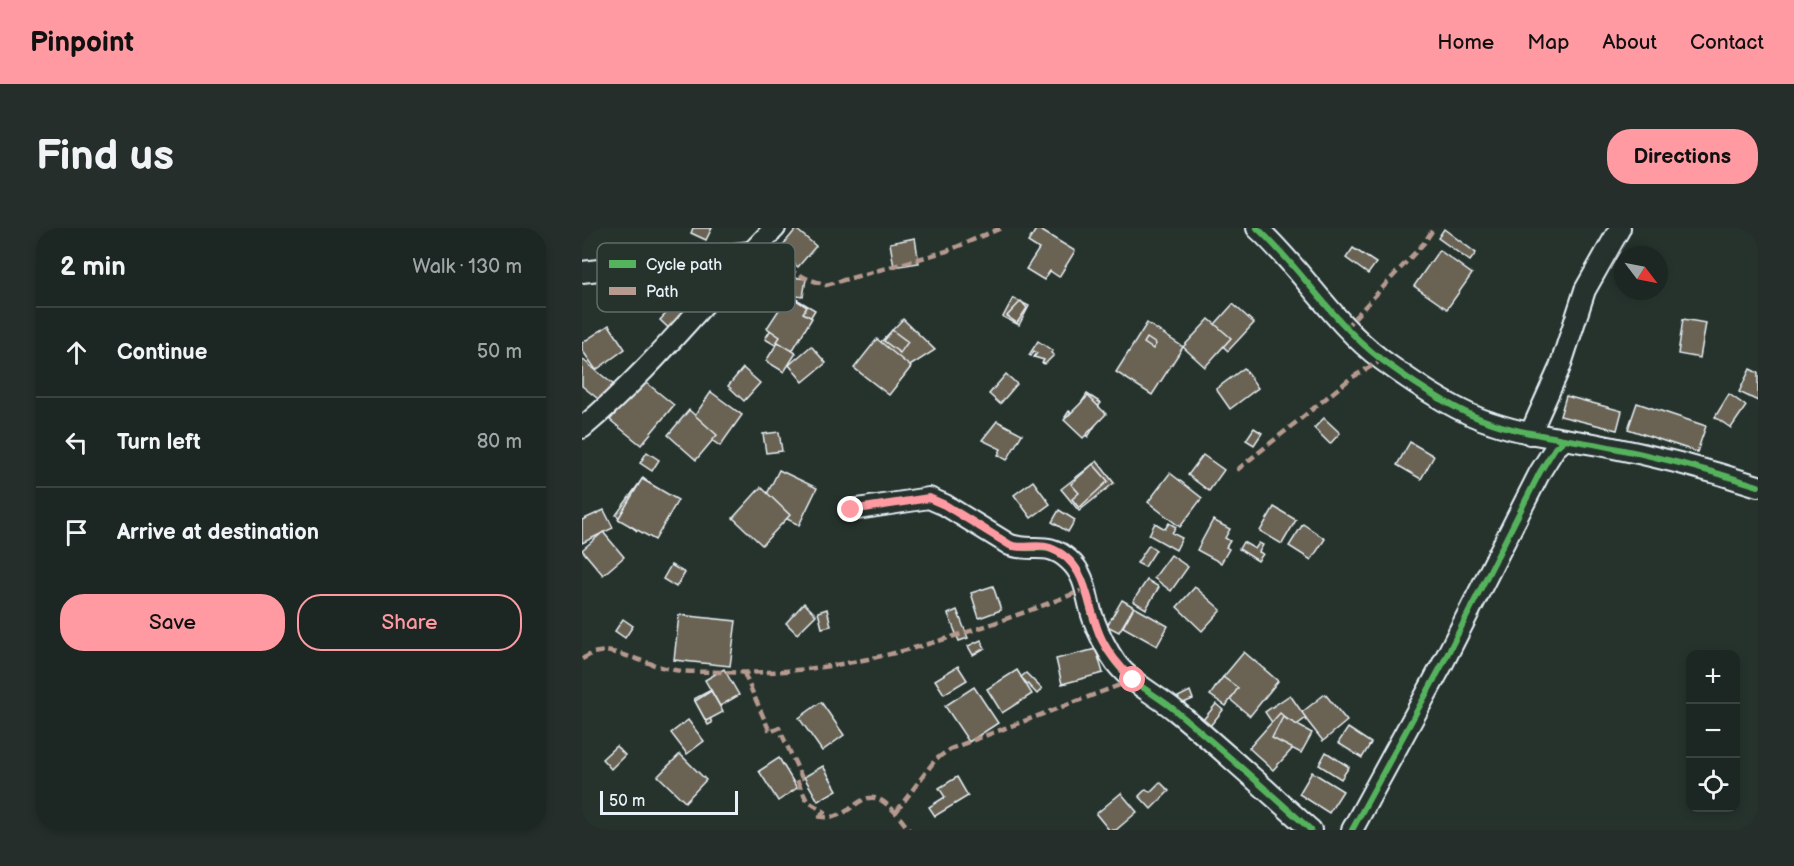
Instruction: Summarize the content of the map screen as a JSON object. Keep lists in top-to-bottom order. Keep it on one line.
{"legend":["Cycle path","Path"],"scale_bar":"50 m","north":"bottom right","page":{"header":"Pinpoint","nav":["Home","Map","About","Contact"],"buttons":["Directions",["Save","Share"]],"title":"Find us","heading":["2 min","Walk · 130 m"],"list":[["Continue","50 m"],["Turn left","80 m"],"Arrive at destination"],"map_buttons":["+","−"],"scale":"50 m"}}
